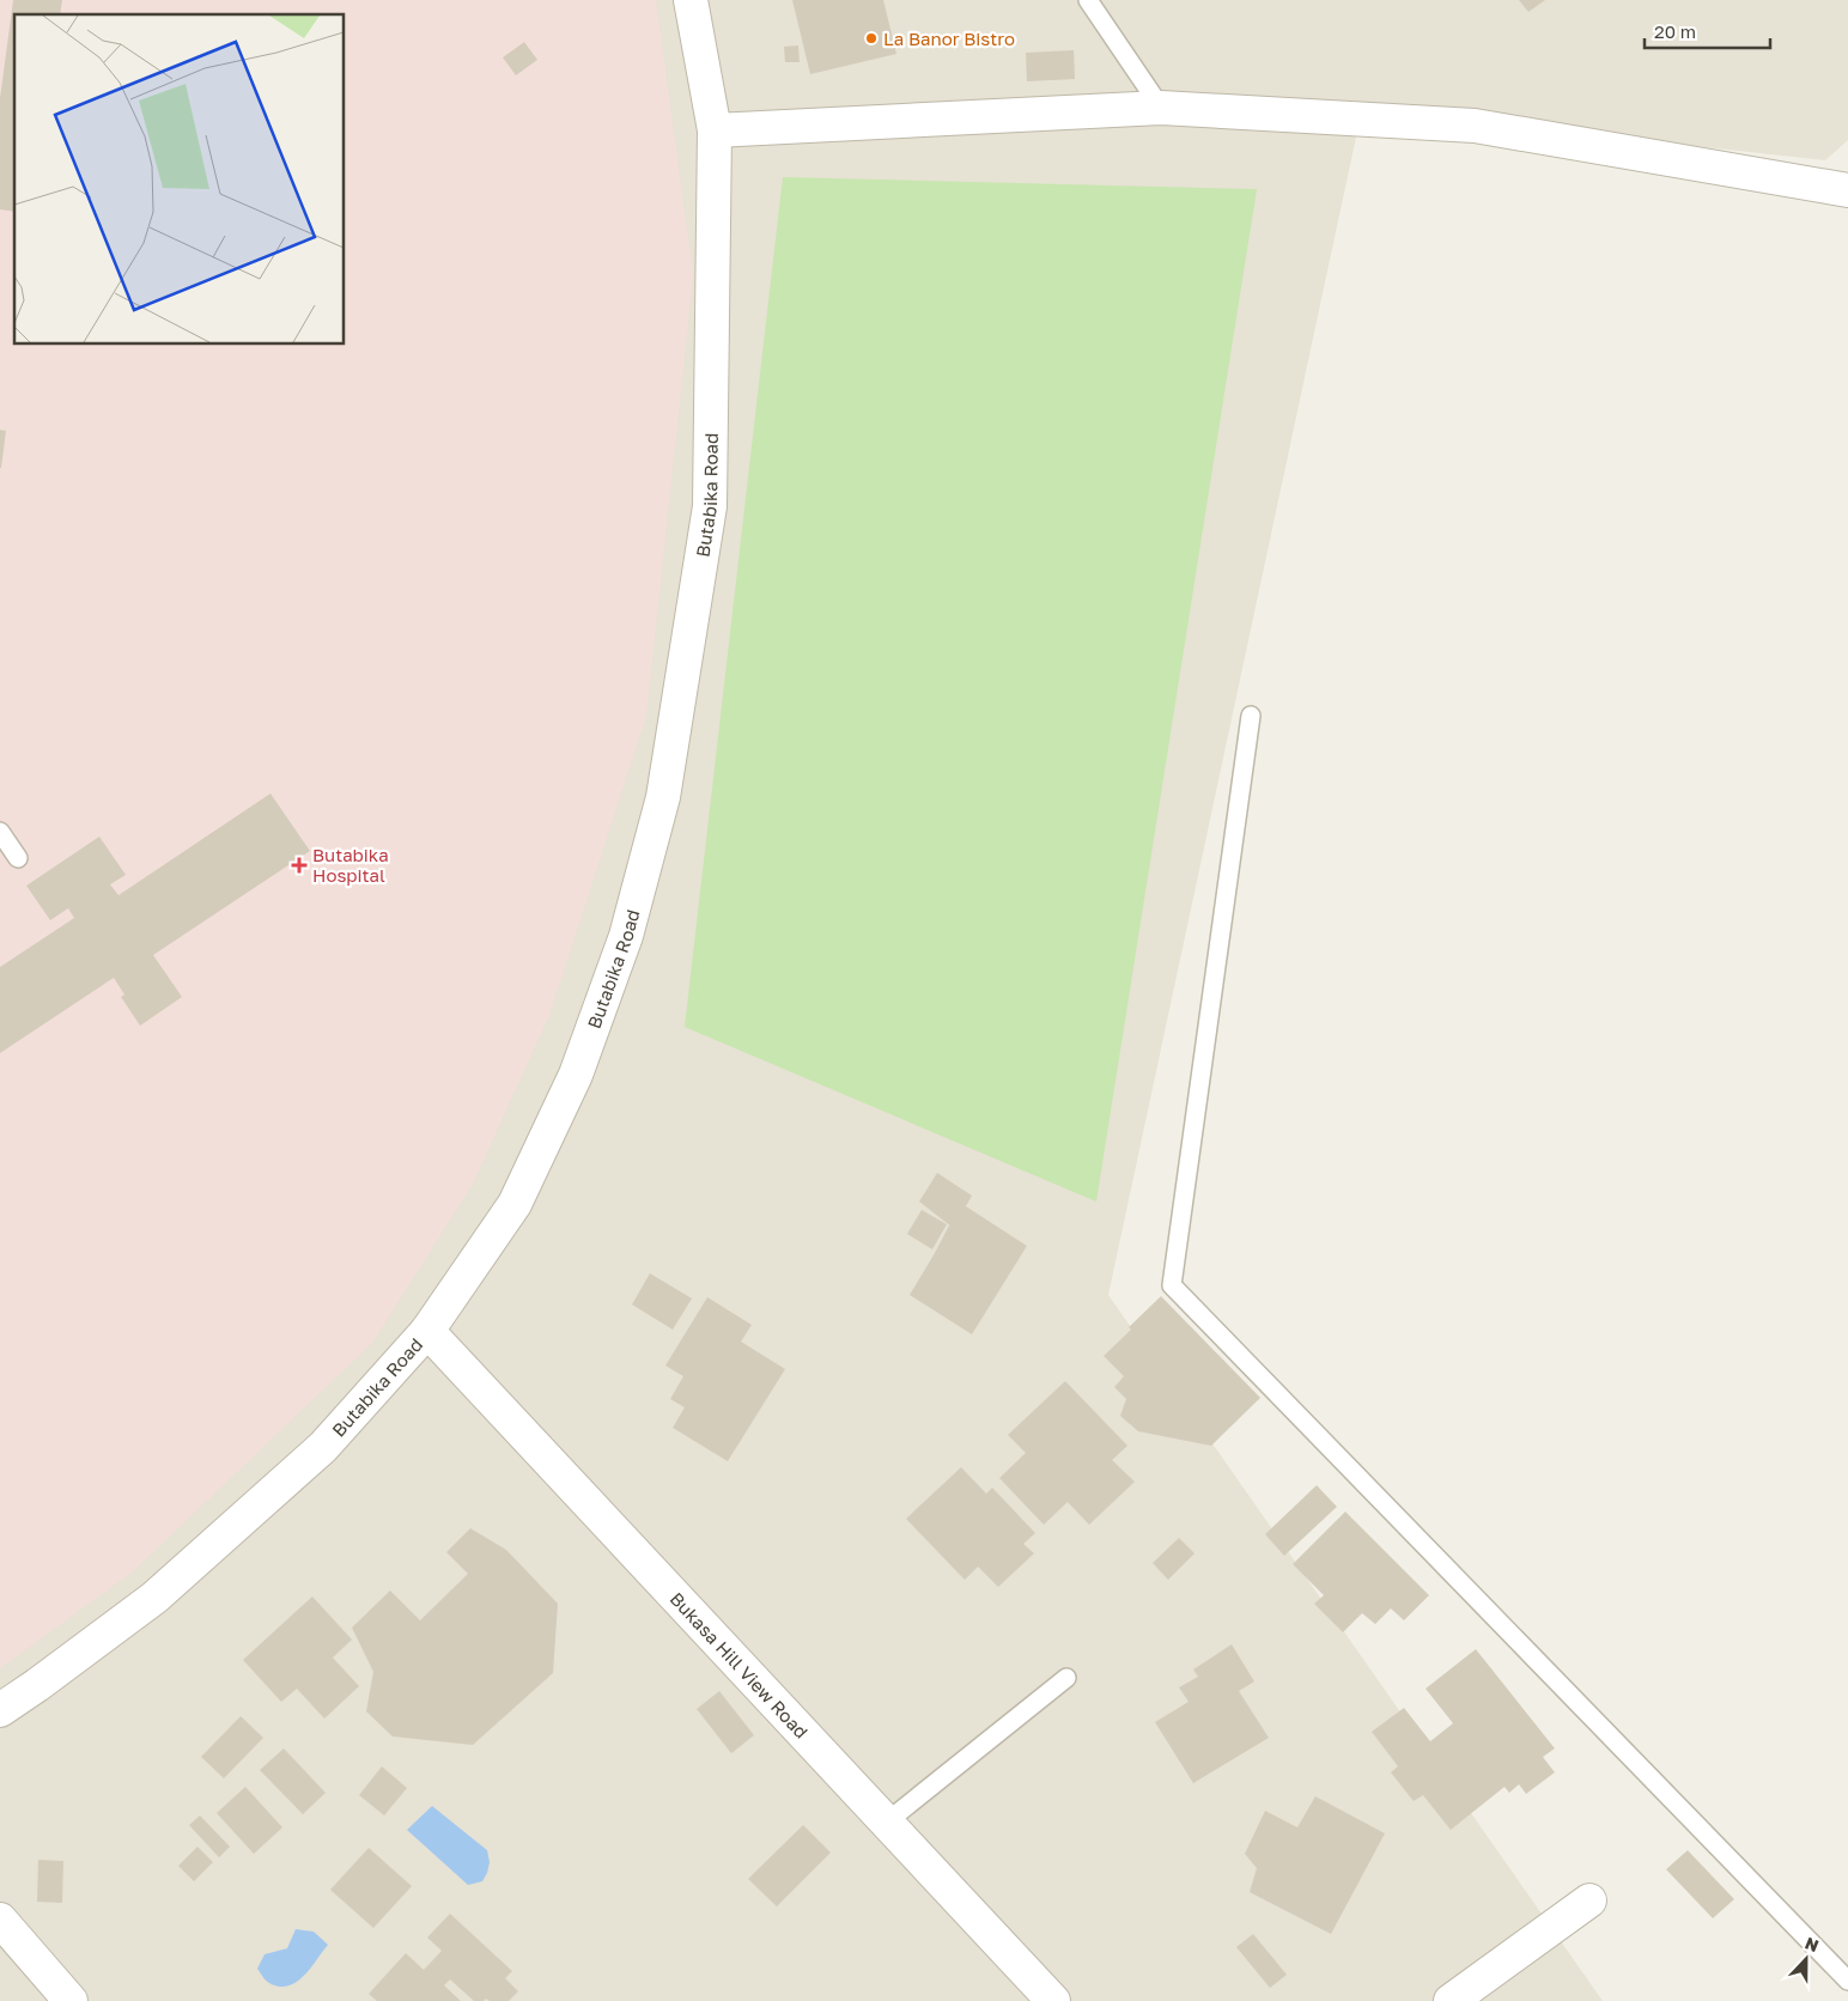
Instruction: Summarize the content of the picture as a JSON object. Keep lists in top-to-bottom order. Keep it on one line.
{"streets":{"street":["Butabika Road","Bukasa Hill View Road"]},"crossings":[["Butabika Road","Bukasa Hill View Road"]],"places":{"other":["La Banor Bistro"],"health":["Butabika Hospital"]},"scale_bar":"20 m","north":"top"}
